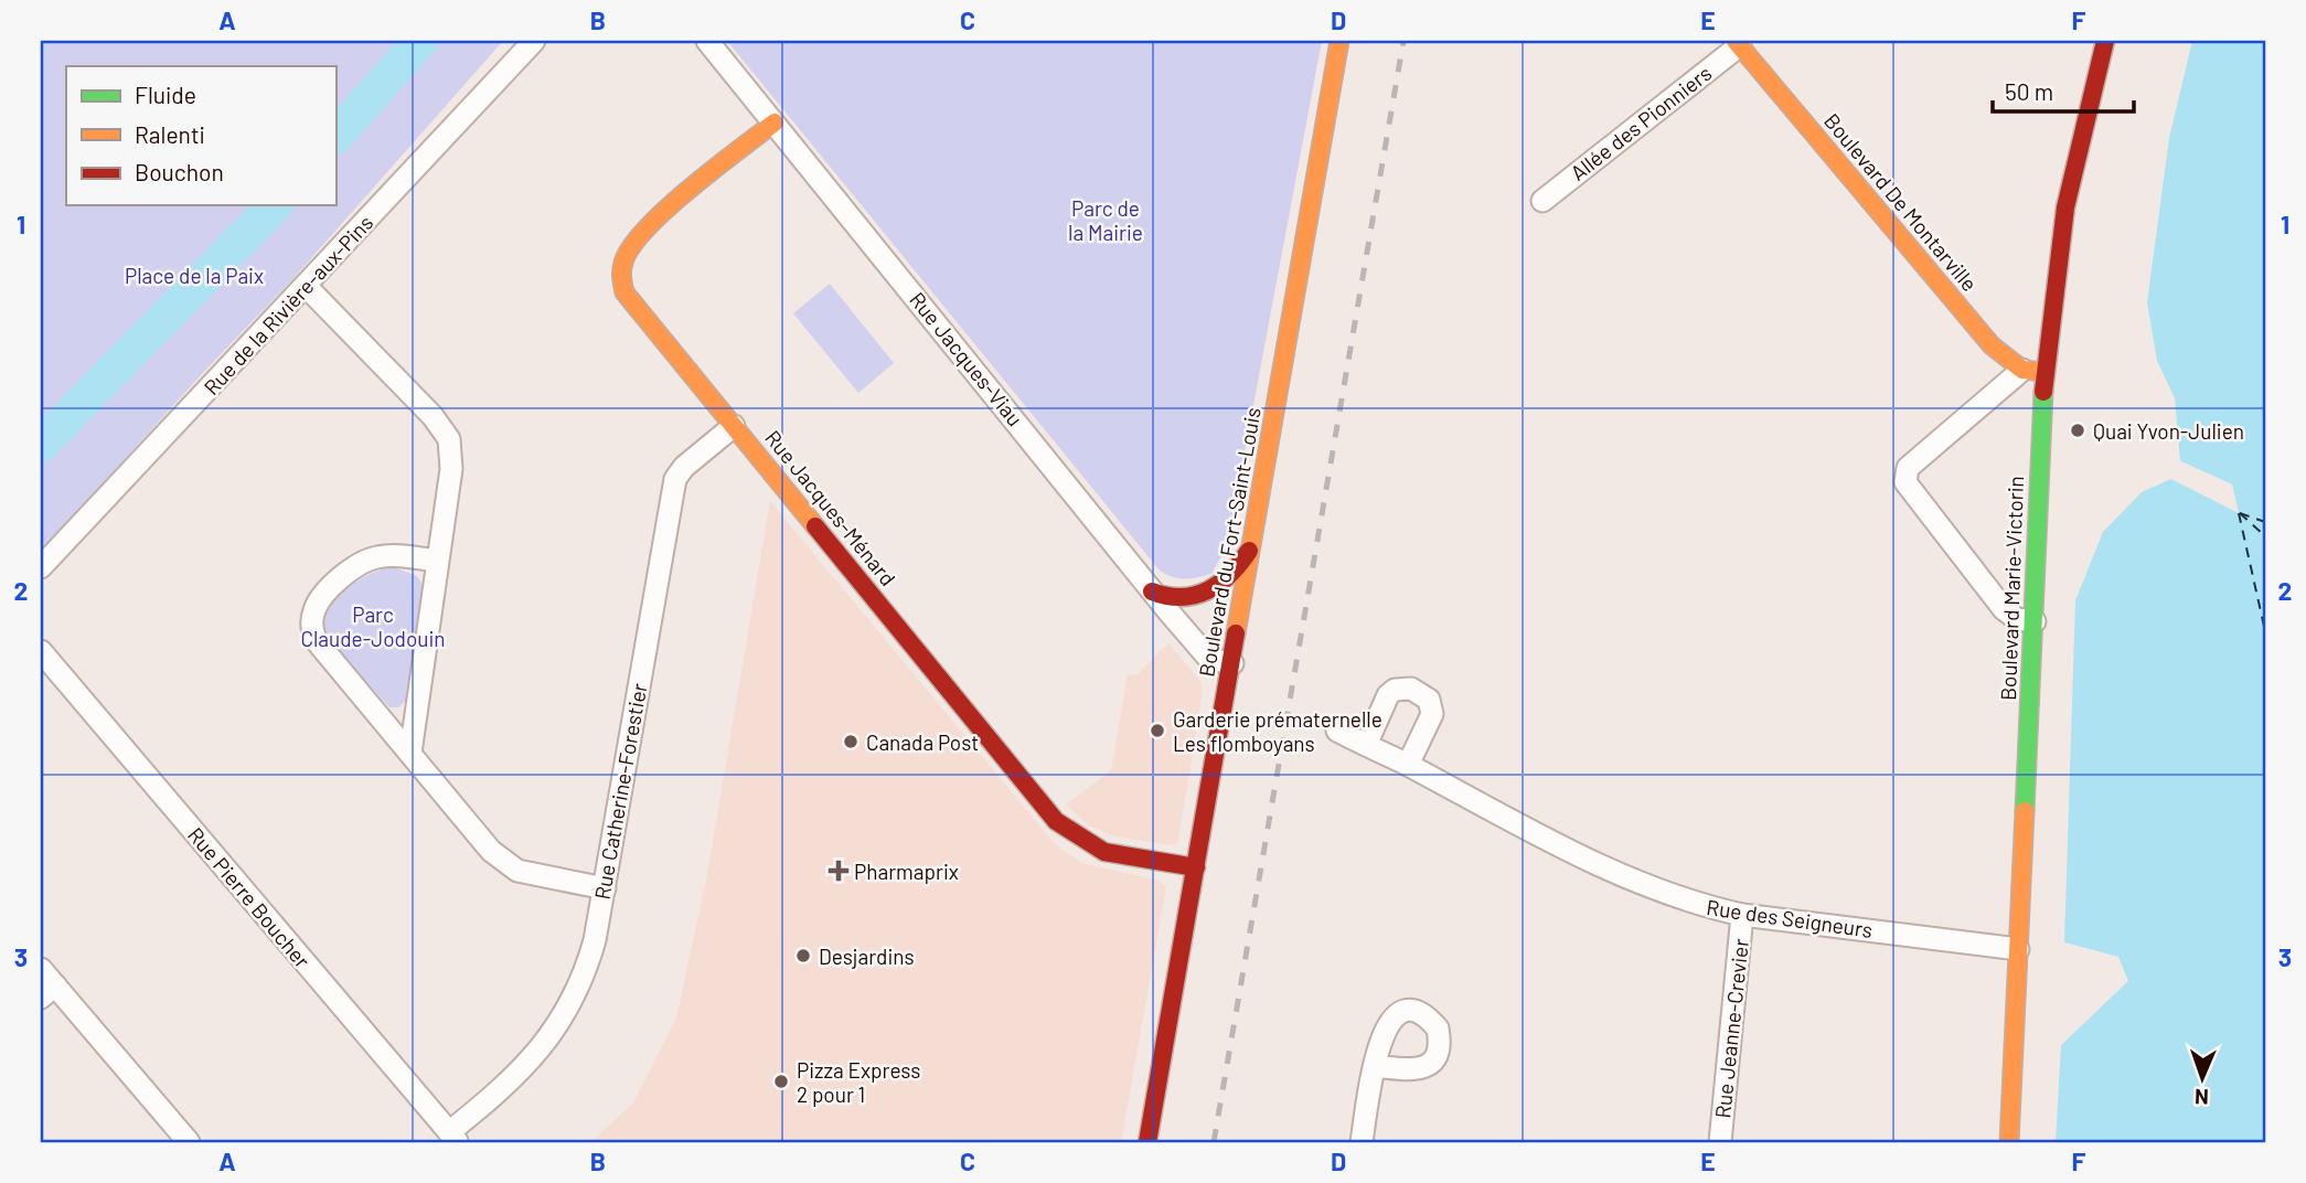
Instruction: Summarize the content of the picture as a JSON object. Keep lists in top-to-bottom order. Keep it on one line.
{"streets":{"street":["Allée des Pionniers","Boulevard De Montarville","Rue de la Rivière-aux-Pins","Rue Jacques-Viau","Rue Jacques-Ménard","Boulevard du Fort-Saint-Louis","Boulevard Marie-Victorin","Rue Catherine-Forestier","Rue Pierre Boucher","Rue des Seigneurs","Rue Jeanne-Crevier"]},"crossings":[["Allée des Pionniers","Boulevard De Montarville"],["Rue Jacques-Viau","Rue Jacques-Ménard"],["Rue Jacques-Viau","Boulevard du Fort-Saint-Louis"],["Rue Jacques-Ménard","Boulevard du Fort-Saint-Louis"],["Rue Jacques-Ménard","Rue Catherine-Forestier"],["Boulevard Marie-Victorin","Rue des Seigneurs"],["Rue Catherine-Forestier","Rue Pierre Boucher"],["Rue des Seigneurs","Rue Jeanne-Crevier"]],"parks":["Parc de la Mairie","Place de la Paix","Parc Claude-Jodouin"],"places":{"other":["Quai Yvon-Julien","Garderie prématernelle Les flomboyans","Canada Post","Desjardins","Pizza Express 2 pour 1"],"health":["Pharmaprix"]},"legend":["Fluide","Ralenti","Bouchon"],"scale_bar":"50 m","north":"bottom","grid":{"columns":["A","B","C","D","E","F"],"rows":["1","2","3"]}}
